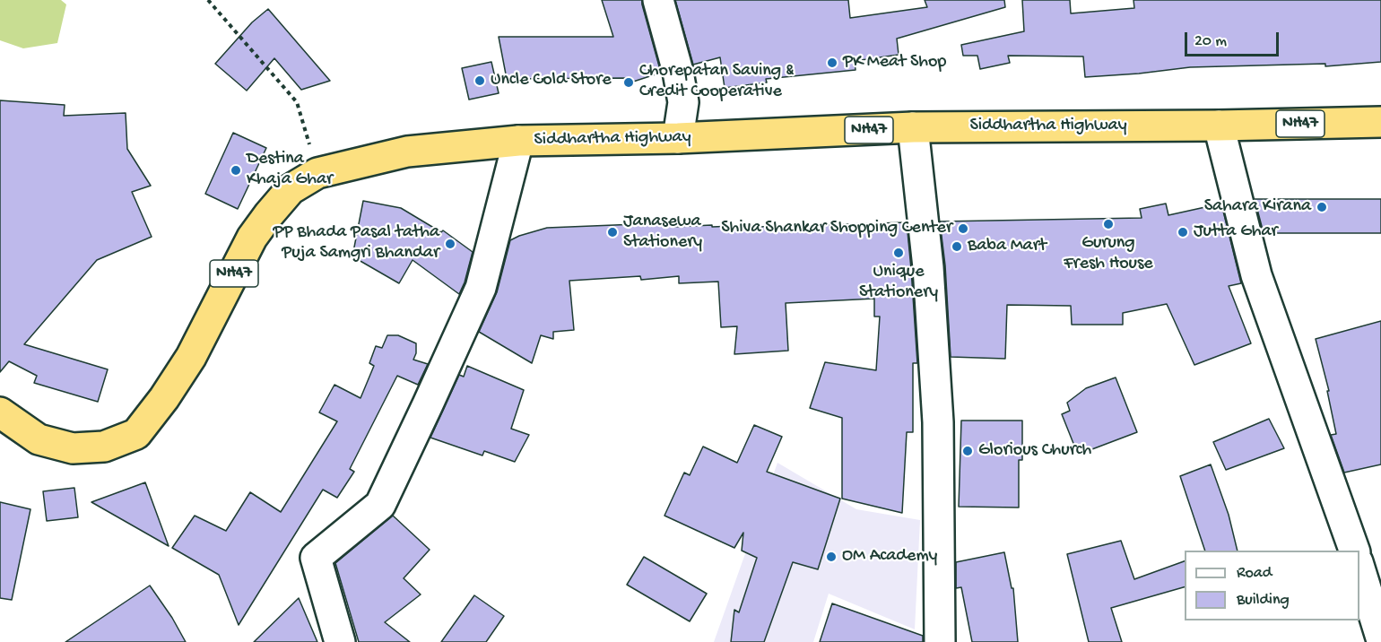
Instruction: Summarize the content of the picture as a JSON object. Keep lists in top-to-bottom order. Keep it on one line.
{"streets":{"highway":["NH47","Siddhartha Highway"]},"places":["PK Meat Shop","Uncle Cold Store","Chorepatan Saving & Credit Cooperative","Destina Khaja Ghar","Sahara Kirana","Gurung Fresh House","Shiva Shankar Shopping Center","Janasewa Stationery","Jutta Ghar","PP Bhada Pasal tatha Puja Samgri Bhandar","Baba Mart","Unique Stationery","Glorious Church","OM Academy"],"legend":["Road","Building"],"scale_bar":"20 m"}
